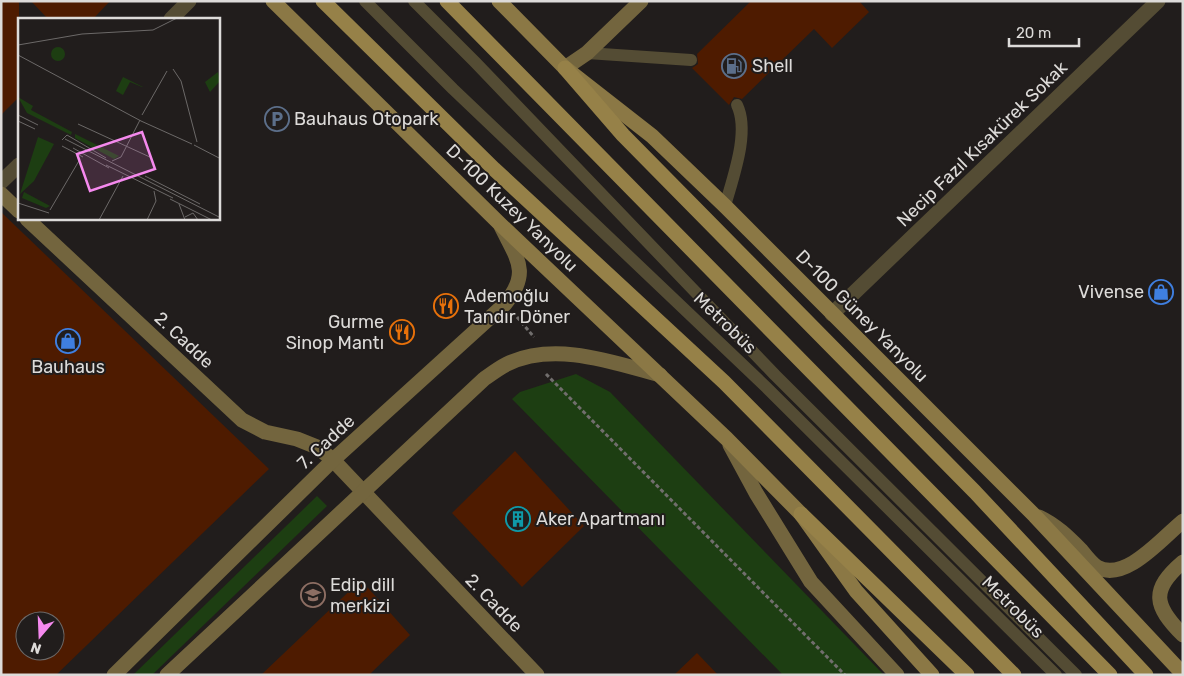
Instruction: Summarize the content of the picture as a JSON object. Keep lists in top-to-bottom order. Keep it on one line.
{"streets":{"main road":["D-100 Kuzey Yanyolu","D-100 Güney Yanyolu","2. Cadde","7. Cadde"],"street":["Necip Fazıl Kısakürek Sokak"],"lane":["Metrobüs"]},"crossings":[["Necip Fazıl Kısakürek Sokak","D-100 Güney Yanyolu"],["D-100 Kuzey Yanyolu","7. Cadde"],["2. Cadde","7. Cadde"]],"places":{"fuel station":["Shell"],"parking":["Bauhaus Otopark"],"shop":["Vivense","Bauhaus"],"restaurant":["Ademoğlu Tandır Döner","Gurme Sinop Mantı"],"building":["Aker Apartmanı"],"school or university":["Edip dill merkizi"]},"scale_bar":"20 m","north":"bottom"}
